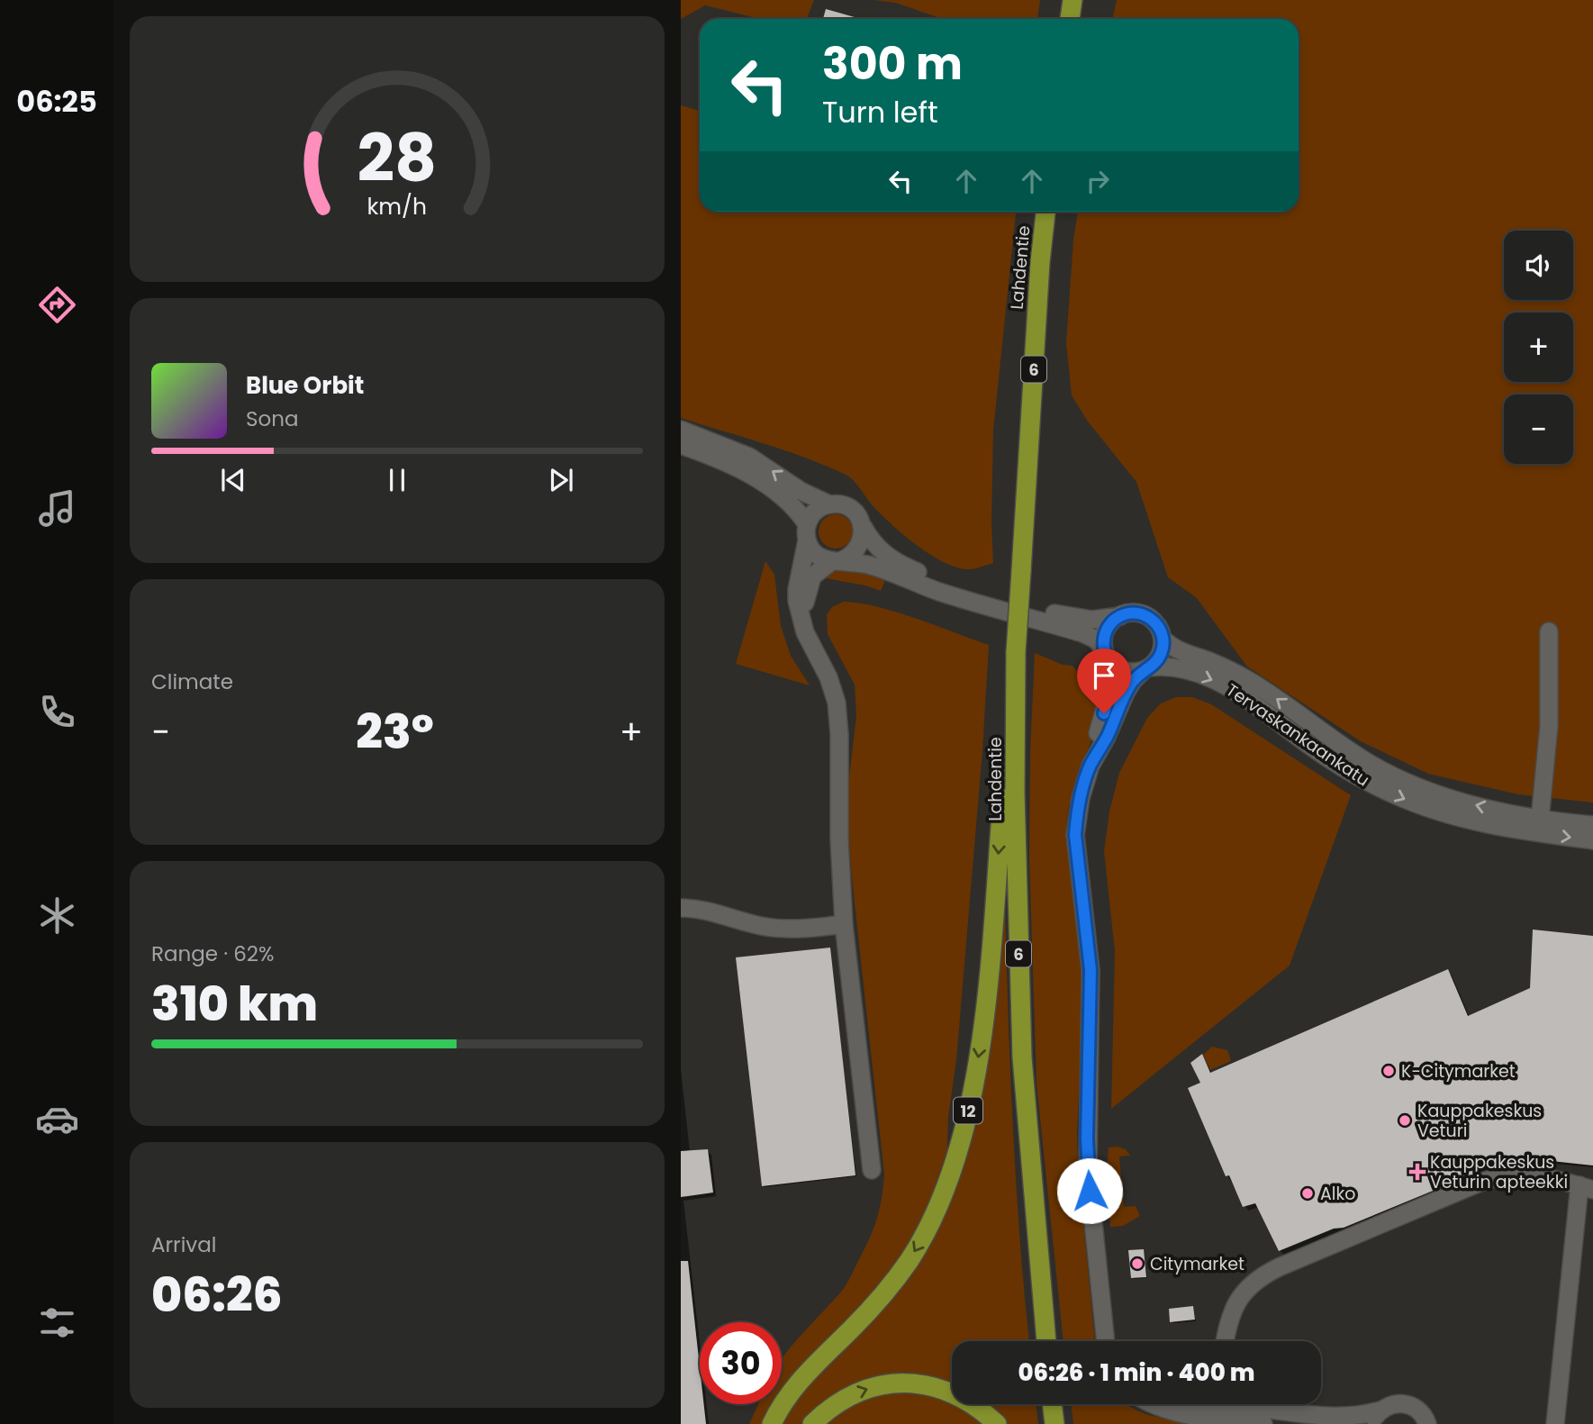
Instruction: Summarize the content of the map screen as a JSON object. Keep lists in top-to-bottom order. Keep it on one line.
{"streets":{"highway":["Lahdentie","6","12"],"street":["Tervaskankaankatu"]},"crossings":[["Lahdentie","12"]],"places":{"other":["K-Citymarket","Kauppakeskus Veturi","Alko","Citymarket"],"health":["Kauppakeskus Veturin apteekki"]},"page":{"tabs":"06:25","turn":["300 m","Turn left"],"map_buttons":["+","−"],"song":["Blue Orbit","Sona"],"tile":["Climate",["Range · 62%","310 km"],["Arrival","06:26"]],"heat":["−","23°","+"],"limit":"30","trip":"06:26 · 1 min · 400 m","gauge":["28","km/h"]}}
